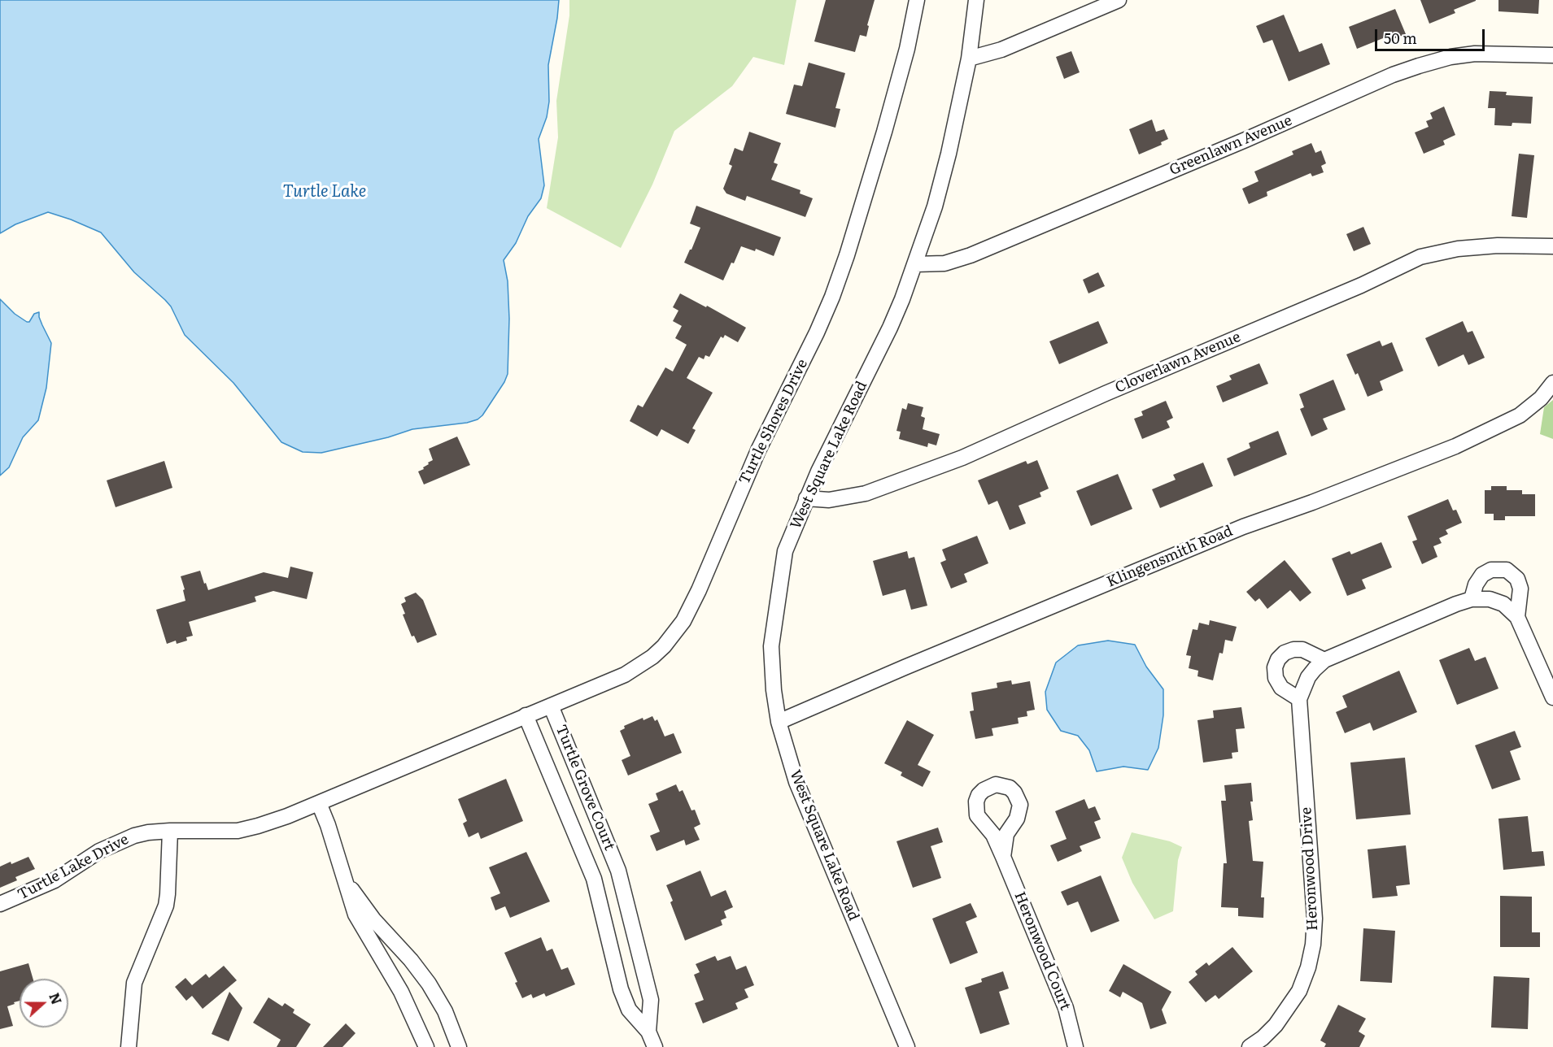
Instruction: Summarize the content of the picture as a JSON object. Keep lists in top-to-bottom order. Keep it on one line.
{"streets":{"street":["Greenlawn Avenue","Cloverlawn Avenue","Turtle Shores Drive","West Square Lake Road","Klingensmith Road","Turtle Grove Court","Turtle Lake Drive","Heronwood Drive","Heronwood Court"]},"crossings":[["Greenlawn Avenue","West Square Lake Road"],["Cloverlawn Avenue","West Square Lake Road"],["Turtle Shores Drive","Turtle Grove Court"],["Turtle Shores Drive","Turtle Lake Drive"],["West Square Lake Road","Klingensmith Road"]],"water":["Turtle Lake"],"scale_bar":"50 m","north":"right"}
